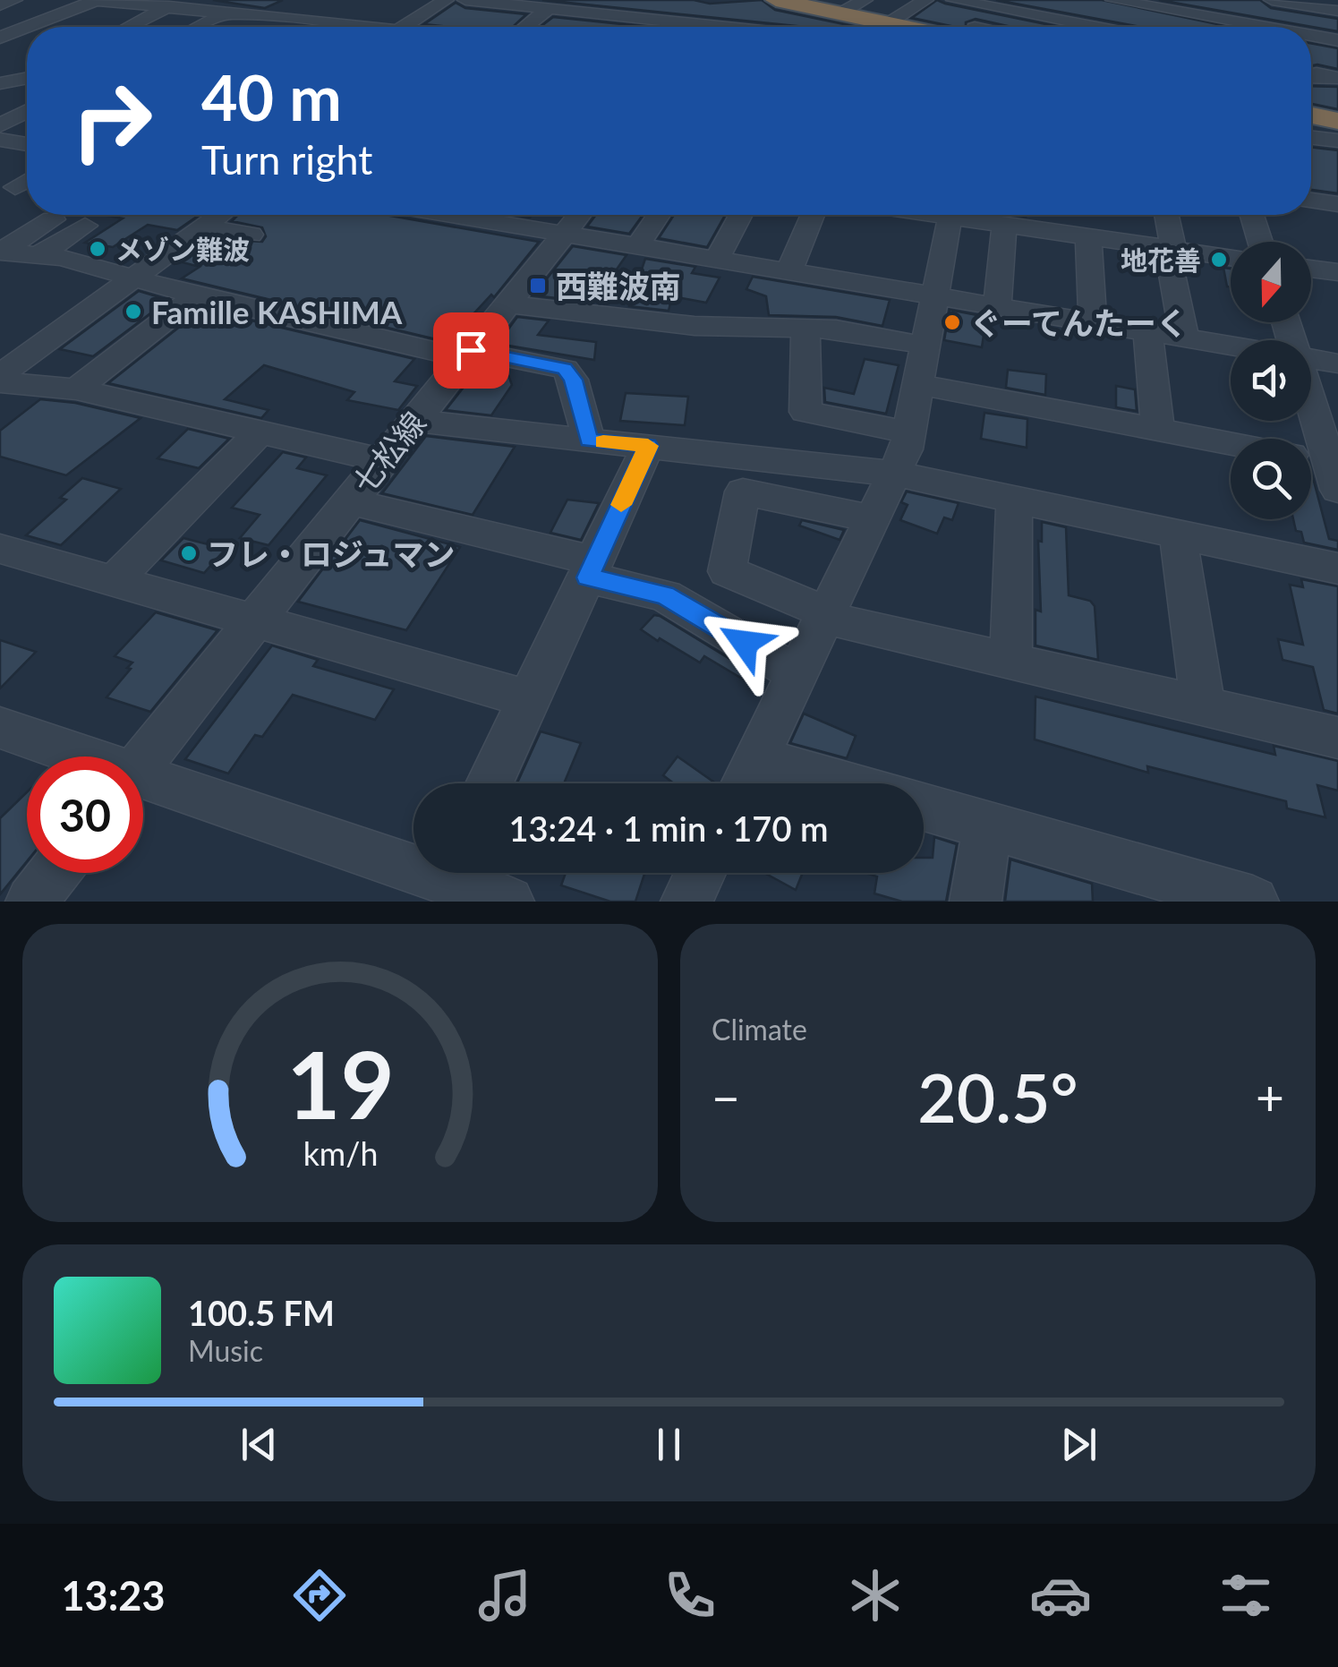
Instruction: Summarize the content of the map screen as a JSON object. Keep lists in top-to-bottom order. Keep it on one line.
{"streets":{"street":["七松線"]},"places":{"other":["メゾン難波","地花善","Famille KASHIMA","ぐーてんたーく","フレ・ロジュマン"],"transit":["西難波南"]},"north":"bottom","page":{"turn":["40 m","Turn right"],"limit":"30","trip":"13:24 · 1 min · 170 m","tile":"Climate","heat":["−","20.5°","+"],"song":["100.5 FM","Music"],"tabs":"13:23","gauge":["19","km/h"]}}
